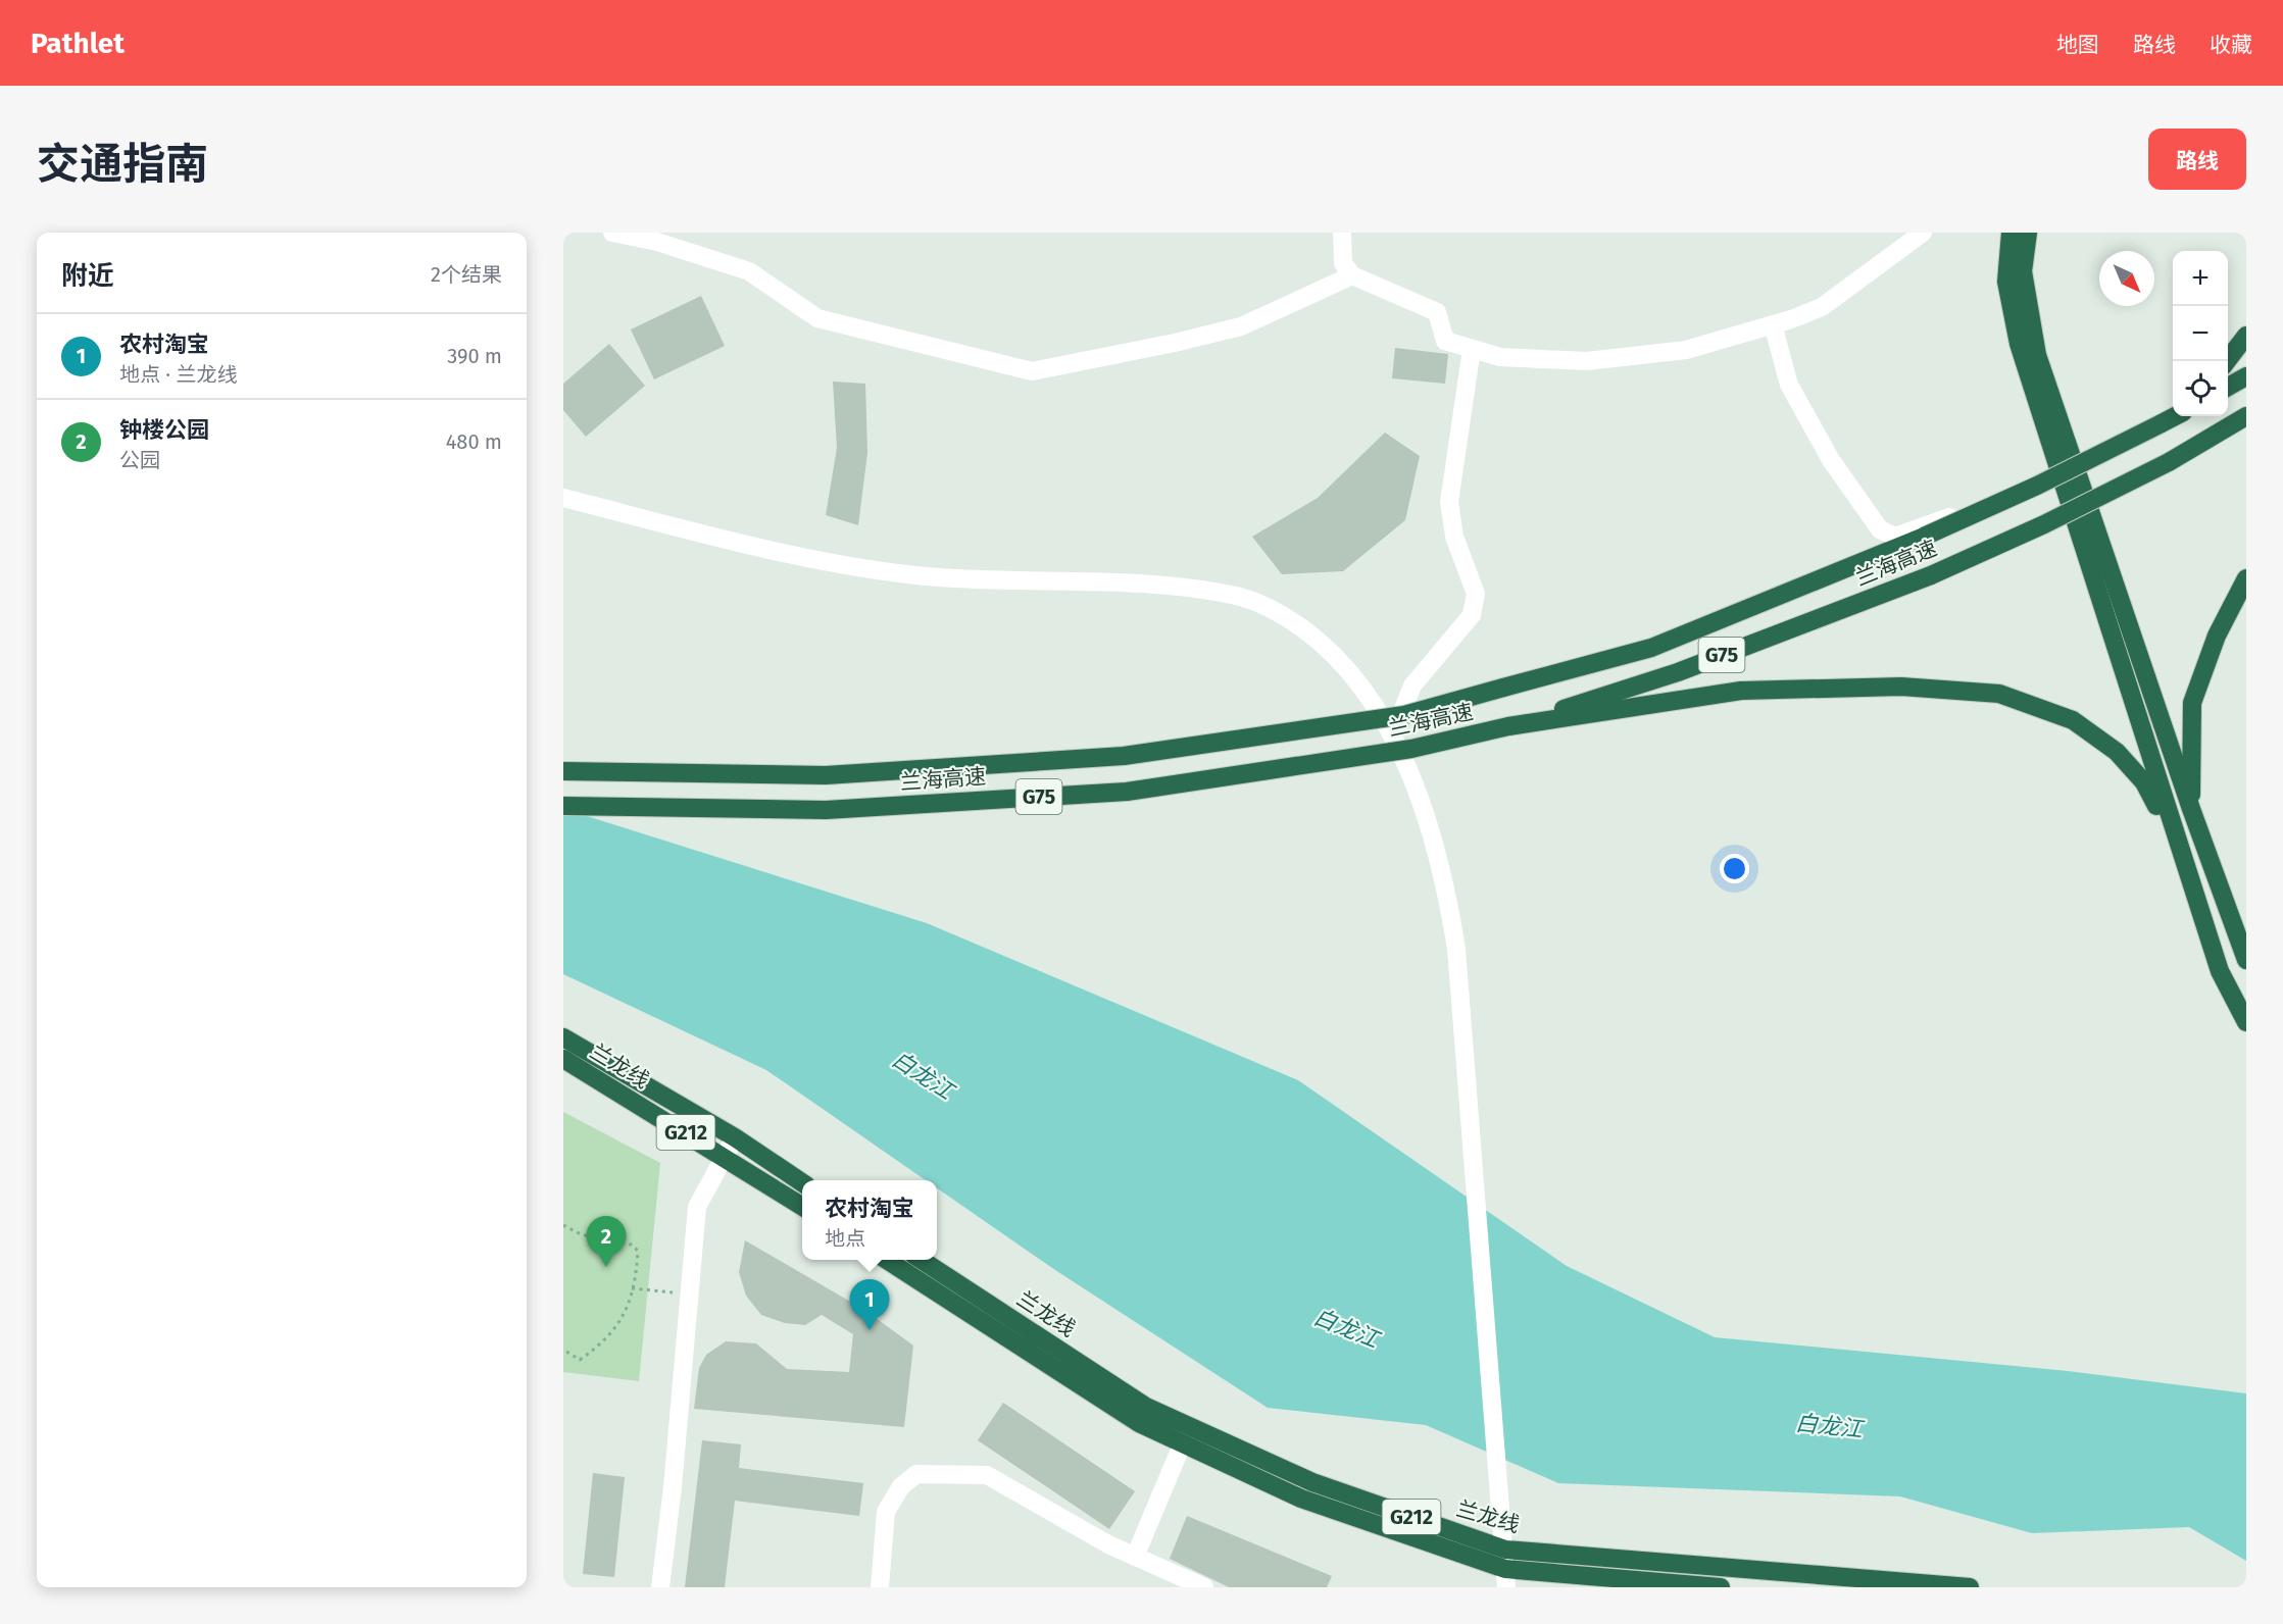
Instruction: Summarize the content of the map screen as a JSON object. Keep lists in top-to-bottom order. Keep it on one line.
{"streets":{"highway":["兰海高速","G75","兰龙线","G212"]},"water":["白龙江"],"north":"bottom right","page":{"header":"Pathlet","nav":["地图","路线","收藏"],"title":"交通指南","buttons":"路线","heading":["附近","2个结果"],"map_buttons":["+","−"],"list":[{"mark":"1","name":"农村淘宝","note":"地点 · 兰龙线","value":"390 m"},{"mark":"2","name":"钟楼公园","note":"公园","value":"480 m"}],"popup":["农村淘宝","地点"],"pins":["2","1"]}}
